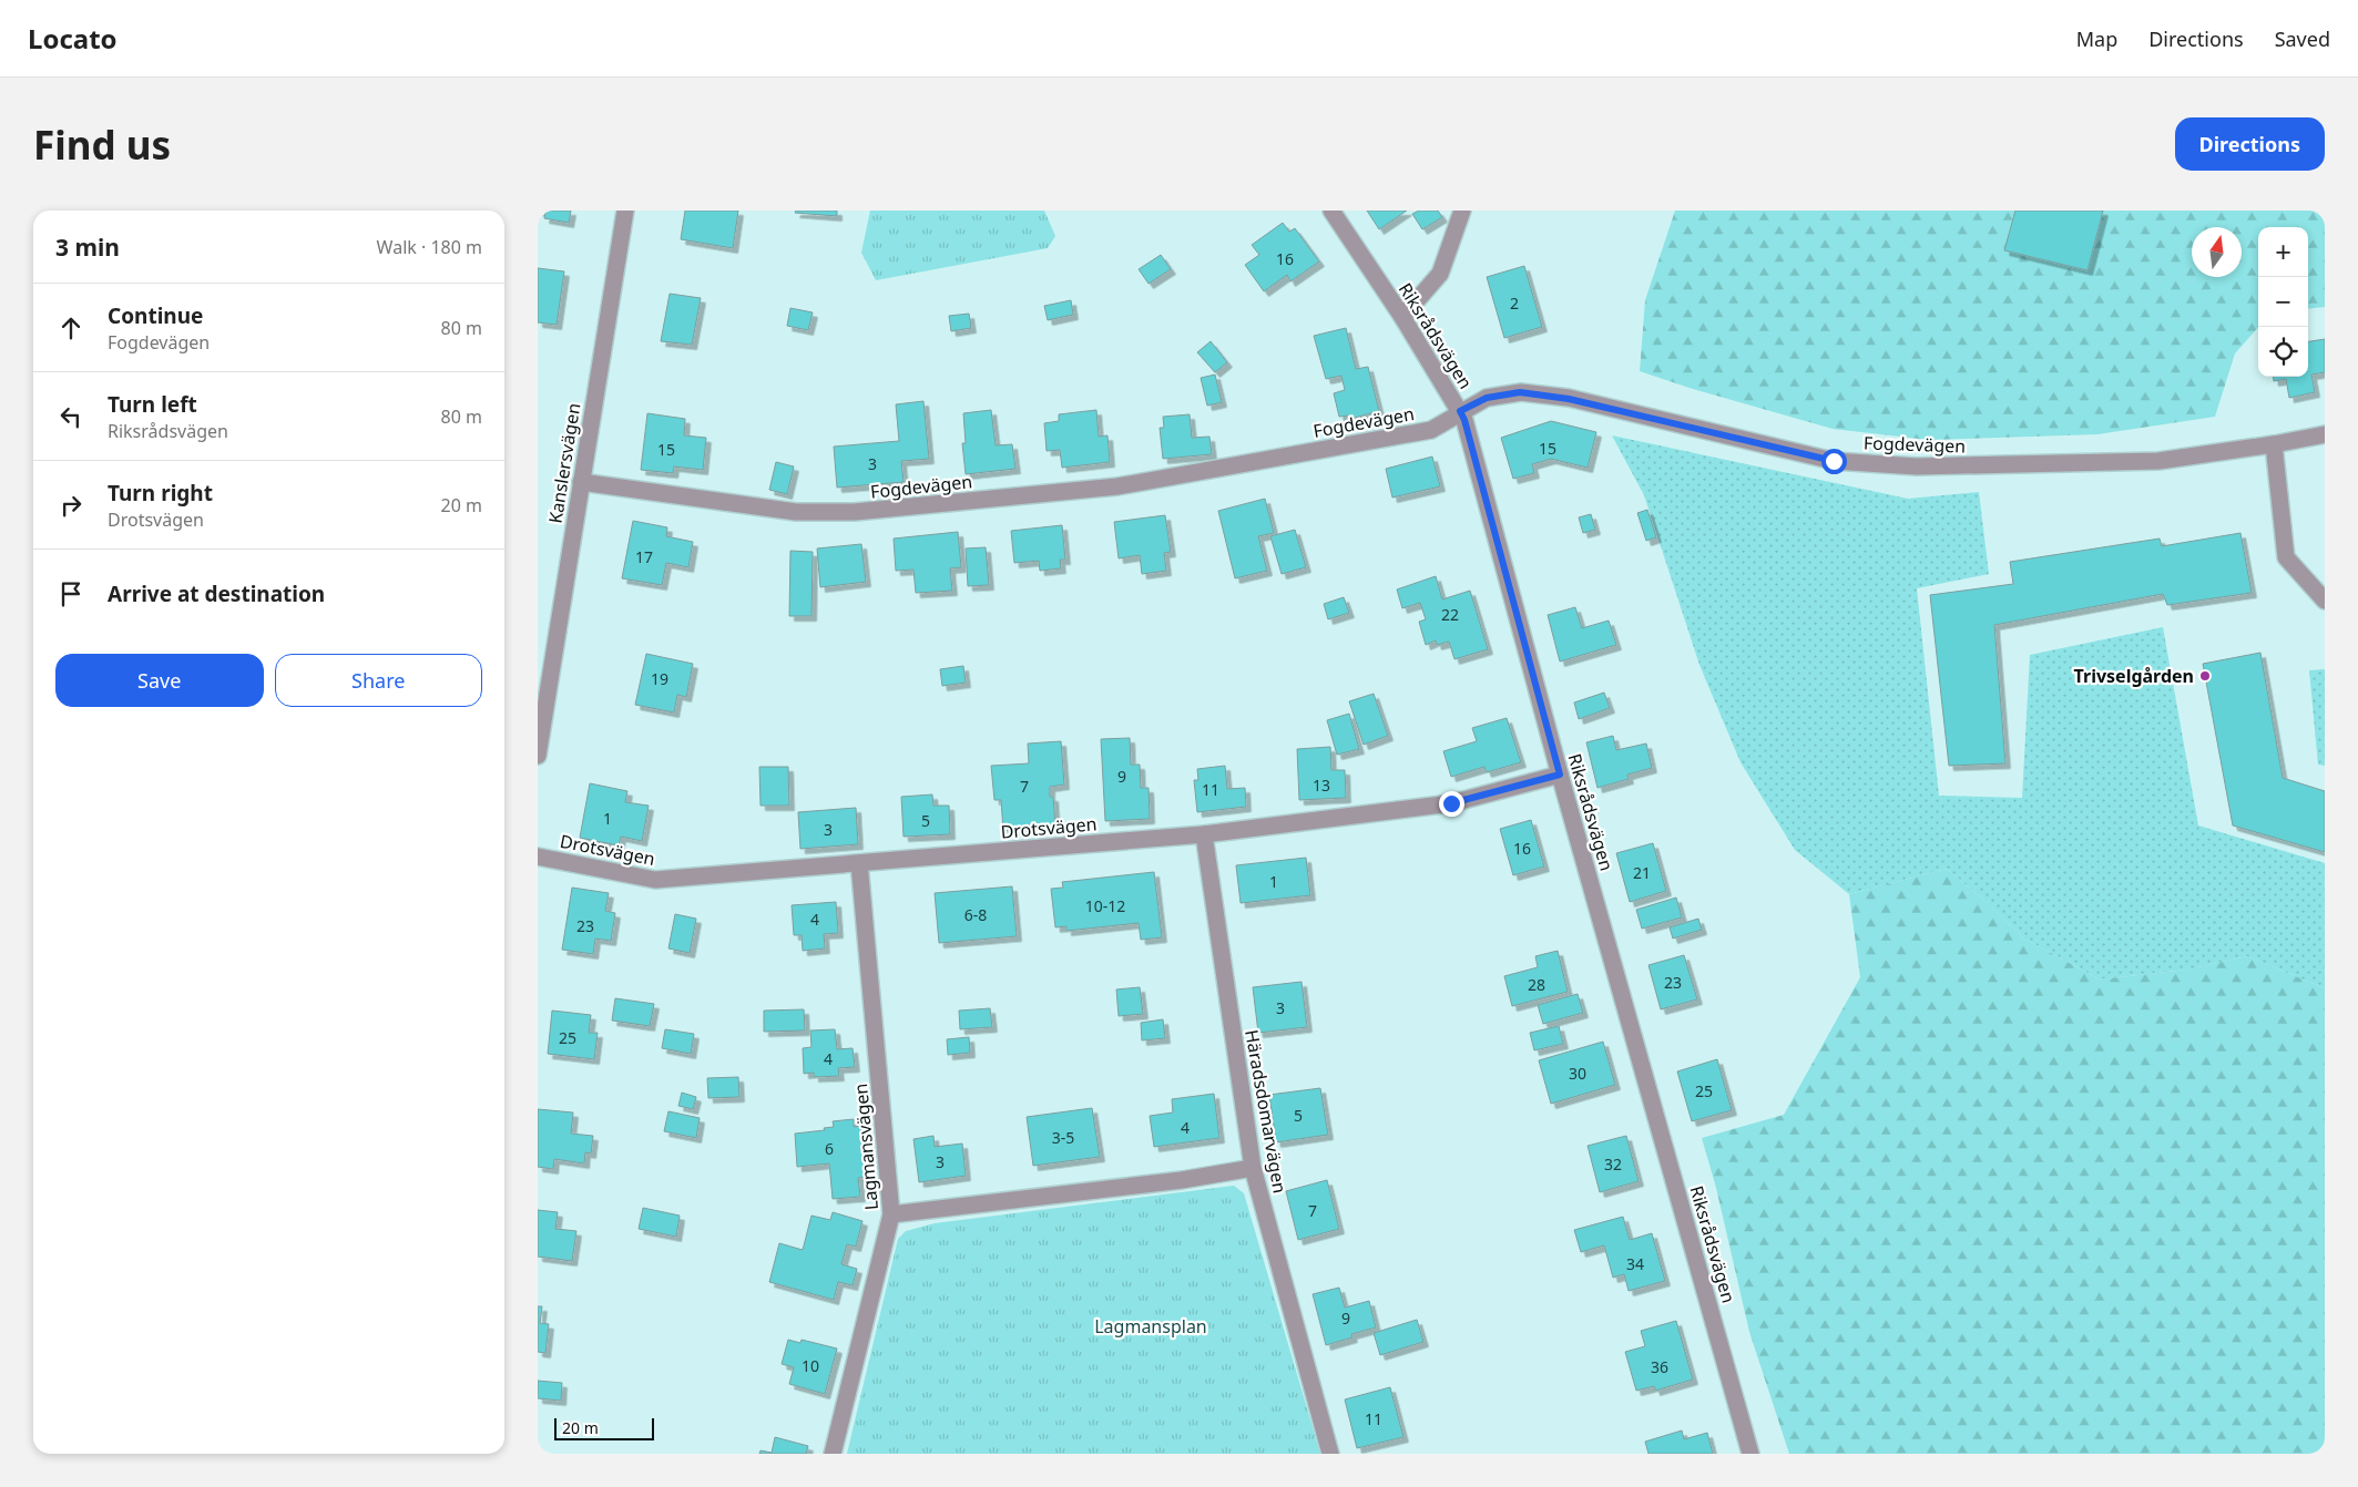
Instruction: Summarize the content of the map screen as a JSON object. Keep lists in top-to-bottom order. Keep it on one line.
{"streets":{"street":["Riksrådsvägen","Fogdevägen","Kanslersvägen","Drotsvägen","Häradsdomarvägen","Lagmansvägen"]},"crossings":[["Riksrådsvägen","Fogdevägen"],["Riksrådsvägen","Drotsvägen"],["Fogdevägen","Kanslersvägen"],["Drotsvägen","Häradsdomarvägen"],["Drotsvägen","Lagmansvägen"]],"parks":["Lagmansplan"],"places":["Trivselgården"],"house_numbers":["16","2","15","15","3","17","22","19","9","13","7","11","1","5","3","16","21","1","10-12","6-8","4","23","23","28","3","25","4","30","25","5","4","3-5","6","3","32","7","34","9","10","36","11"],"scale_bar":"20 m","north":"top","page":{"header":"Locato","nav":["Map","Directions","Saved"],"buttons":["Directions",["Save","Share"]],"title":"Find us","heading":["3 min","Walk · 180 m"],"map_buttons":["+","−"],"list":[["Continue","Fogdevägen","80 m"],["Turn left","Riksrådsvägen","80 m"],["Turn right","Drotsvägen","20 m"],"Arrive at destination"],"scale":"20 m"}}
